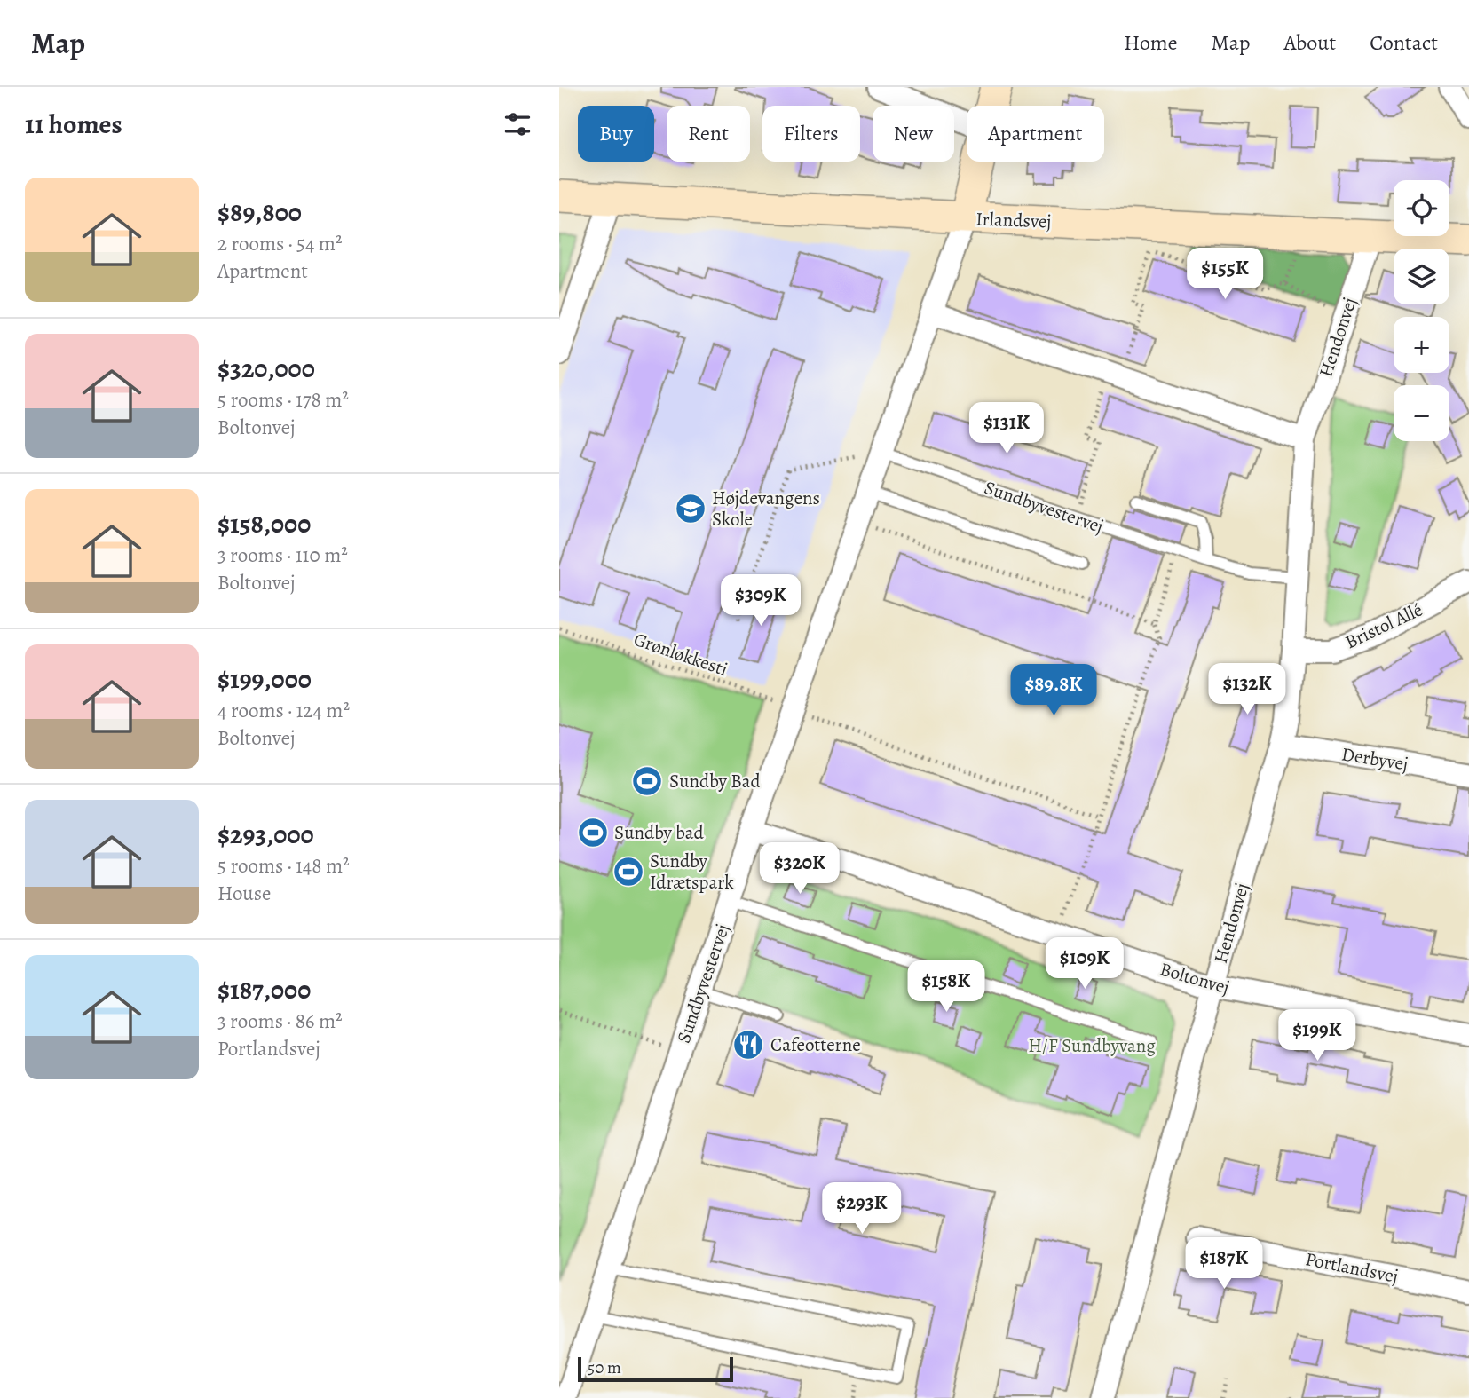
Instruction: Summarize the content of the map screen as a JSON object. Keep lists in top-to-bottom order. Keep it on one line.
{"streets":{"street":["Irlandsvej","Hendonvej","Sundbyvestervej","Bristol Allé","Derbyvej","Boltonvej","Portlandsvej"],"path":["Grønløkkesti"]},"crossings":[["Irlandsvej","Hendonvej"],["Irlandsvej","Sundbyvestervej"],["Hendonvej","Sundbyvestervej"],["Hendonvej","Bristol Allé"],["Hendonvej","Derbyvej"],["Hendonvej","Boltonvej"],["Sundbyvestervej","Grønløkkesti"],["Sundbyvestervej","Boltonvej"]],"parks":["H/F Sundbyvang"],"places":{"school or university":["Højdevangens Skole"],"sports":["Sundby Bad","Sundby bad","Sundby Idrætspark"],"restaurant":["Cafeotterne"]},"scale_bar":"50 m","page":{"header":"Map","nav":["Home","Map","About","Contact"],"heading":"11 homes","chip":["Buy","Rent","Filters","New","Apartment"],"list":[{"name":"$89,800","note":"2 rooms · 54 m² · Apartment"},{"name":"$320,000","note":"5 rooms · 178 m² · Boltonvej"},{"name":"$158,000","note":"3 rooms · 110 m² · Boltonvej"},{"name":"$199,000","note":"4 rooms · 124 m² · Boltonvej"},{"name":"$293,000","note":"5 rooms · 148 m² · House"},{"name":"$187,000","note":"3 rooms · 86 m² · Portlandsvej"}],"map_buttons":["+","−"],"price":["$155K","$131K","$309K","$132K","$89.8K","$320K","$109K","$158K","$199K","$293K","$187K"],"scale":"50 m"}}
